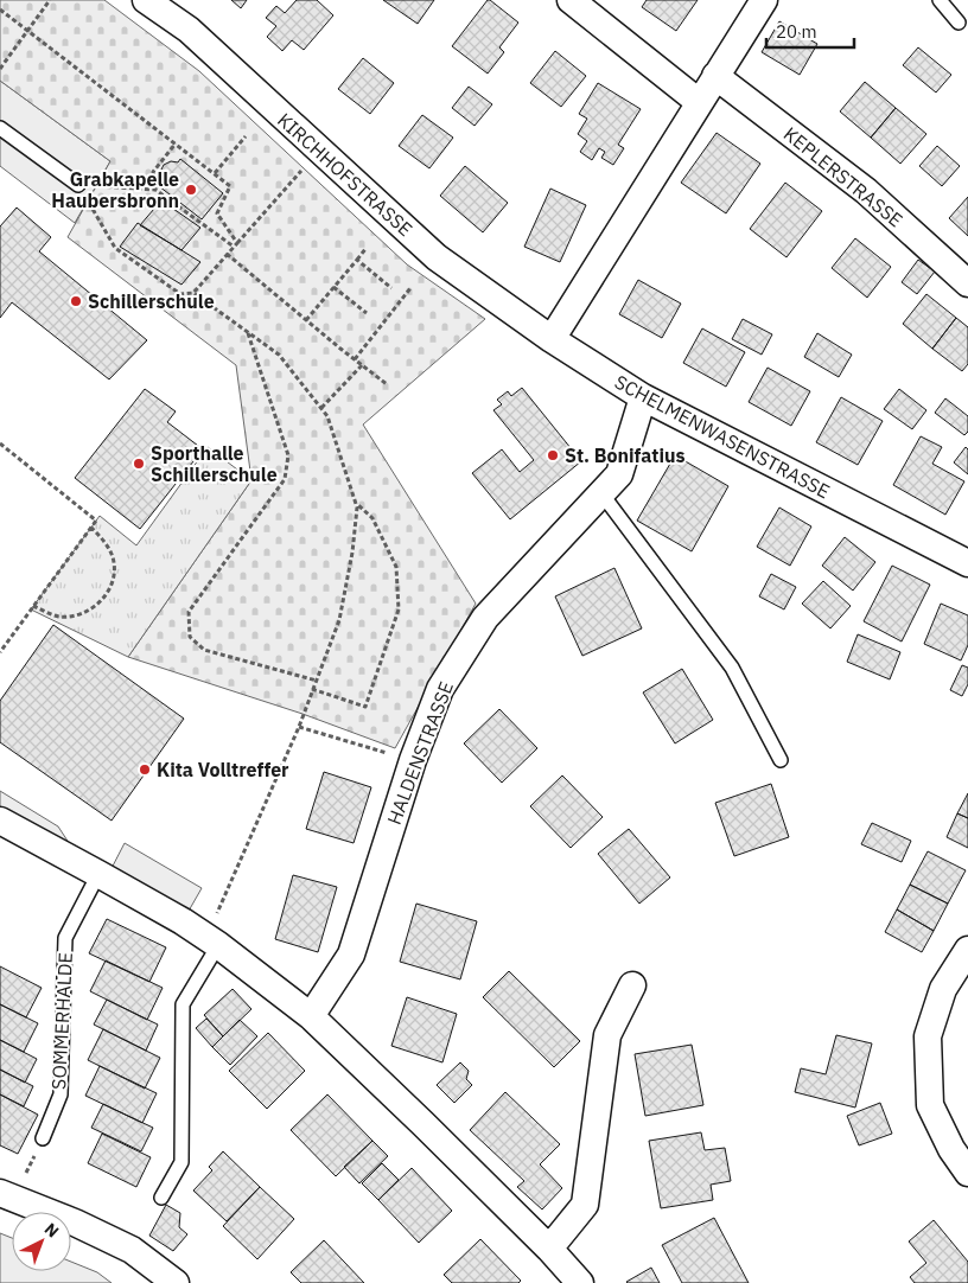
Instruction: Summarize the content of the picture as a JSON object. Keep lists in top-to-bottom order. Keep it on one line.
{"streets":{"street":["KIRCHHOFSTRASSE","KEPLERSTRASSE","SCHELMENWASENSTRASSE","HALDENSTRASSE"],"lane":["SOMMERHALDE"]},"crossings":[["KIRCHHOFSTRASSE","SCHELMENWASENSTRASSE"],["SCHELMENWASENSTRASSE","HALDENSTRASSE"]],"places":["Grabkapelle Haubersbronn","Schillerschule","St. Bonifatius","Sporthalle Schillerschule","Kita Volltreffer"],"scale_bar":"20 m","north":"top right"}
